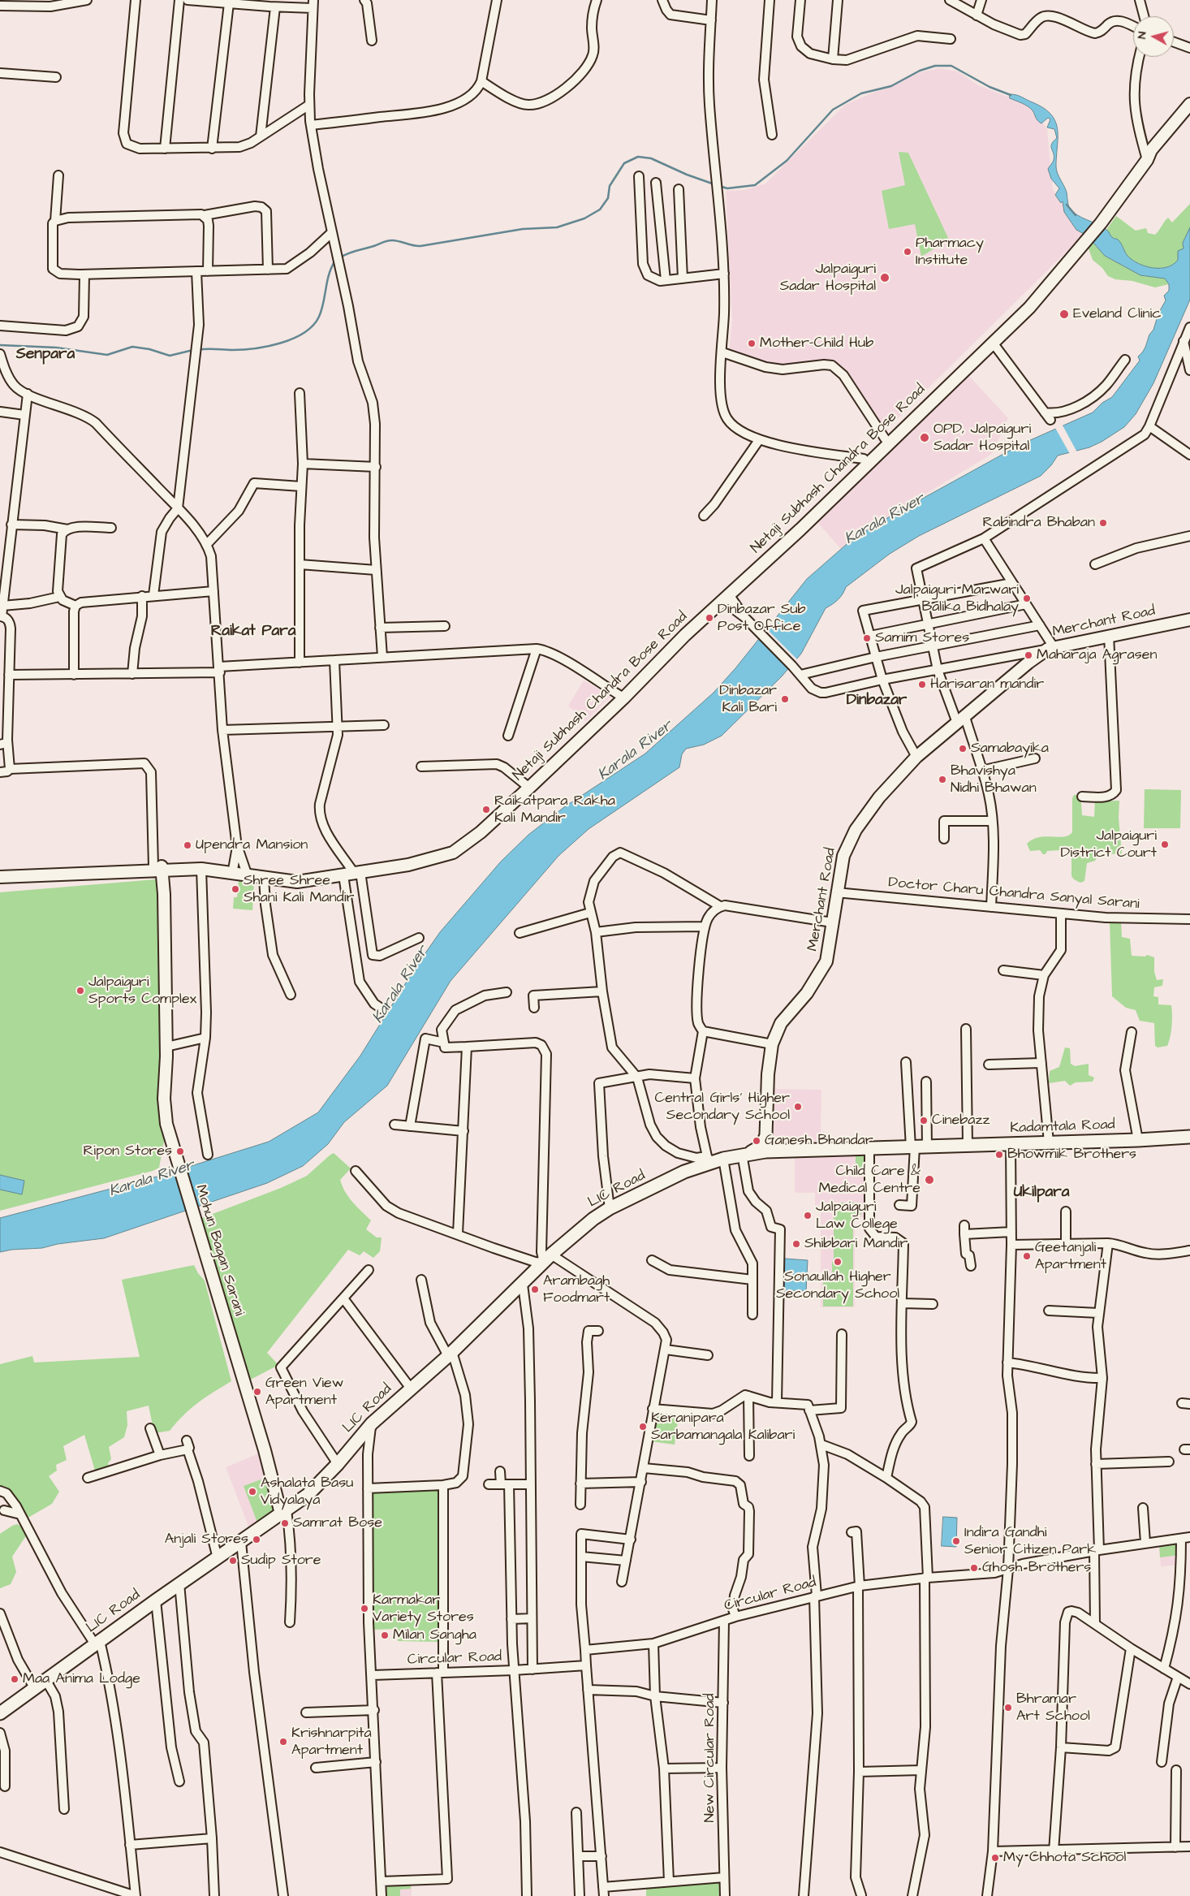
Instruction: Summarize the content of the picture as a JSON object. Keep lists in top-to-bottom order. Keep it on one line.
{"streets":{"main road":["Kadamtala Road","LIC Road"],"street":["Netaji Subhash Chandra Bose Road","Merchant Road","Doctor Charu Chandra Sanyal Sarani","Mohun Bagan Sarani","Circular Road","New Circular Road"]},"crossings":[["Netaji Subhash Chandra Bose Road","Mohun Bagan Sarani"],["Merchant Road","Doctor Charu Chandra Sanyal Sarani"],["Merchant Road","Kadamtala Road"],["Merchant Road","LIC Road"],["Kadamtala Road","LIC Road"],["LIC Road","Mohun Bagan Sarani"],["Circular Road","New Circular Road"]],"districts":["Senpara","Raikat Para","Dinbazar","Ukilpara"],"water":["Karala River"],"places":["Pharmacy Institute","Jalpaiguri Sadar Hospital","Eveland Clinic","Mother-Child Hub","OPD, Jalpaiguri Sadar Hospital","Rabindra Bhaban","Jalpaiguri Marwari Balika Bidhalay","Dinbazar Sub Post Office","Samim Stores","Maharaja Agrasen","Harisaran mandir","Dinbazar Kali Bari","Samabayika","Bhavishya Nidhi Bhawan","Raikatpara Rakha Kali Mandir","Jalpaiguri District Court","Upendra Mansion","Shree Shree Shani Kali Mandir","Jalpaiguri Sports Complex","Central Girls' Higher Secondary School","Cinebazz","Ganesh Bhandar","Ripon Stores","Bhowmik Brothers","Child Care & Medical Centre","Jalpaiguri Law College","Shibbari Mandir","Geetanjali Apartment","Sonaullah Higher Secondary School","Arambagh Foodmart","Green View Apartment","Keranipara Sarbamangala Kalibari","Ashalata Basu Vidyalaya","Samrat Bose","Anjali Stores","Indira Gandhi Senior Citizen Park","Sudip Store","Ghosh Brothers","Karmakar Variety Stores","Milan Sangha","Maa Anima Lodge","Bhramar Art School","Krishnarpita Apartment","My Chhota School"],"north":"left"}
